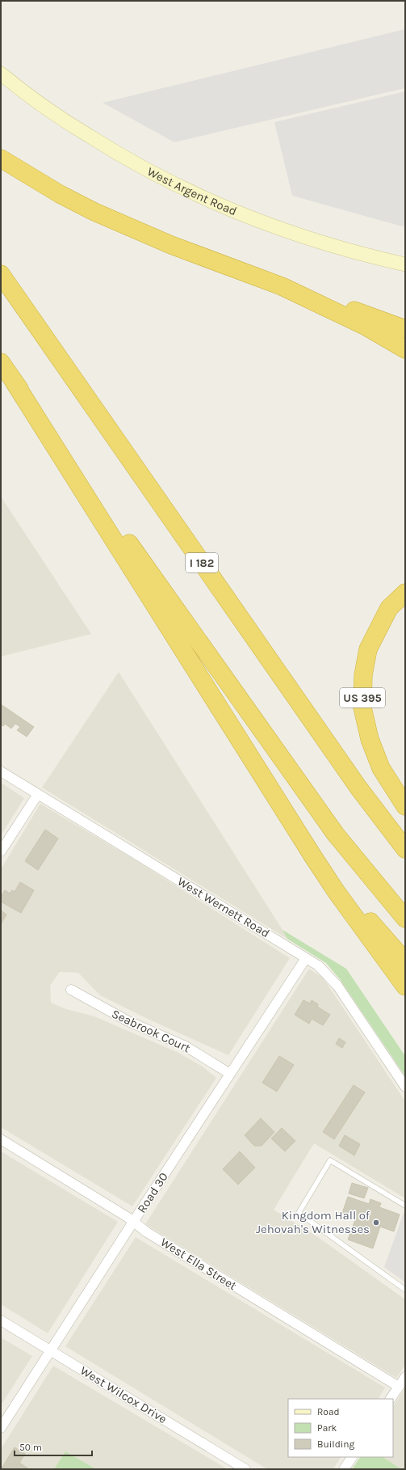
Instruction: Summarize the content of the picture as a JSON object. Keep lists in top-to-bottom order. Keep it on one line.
{"streets":{"highway":["I 182","US 395"],"main road":["West Argent Road"],"street":["West Wernett Road","Seabrook Court","Road 30","West Ella Street","West Wilcox Drive"]},"crossings":[["West Wernett Road","Road 30"],["Seabrook Court","Road 30"],["Road 30","West Ella Street"],["Road 30","West Wilcox Drive"]],"places":["Kingdom Hall of Jehovah's Witnesses"],"legend":["Road","Park","Building"],"scale_bar":"50 m"}
